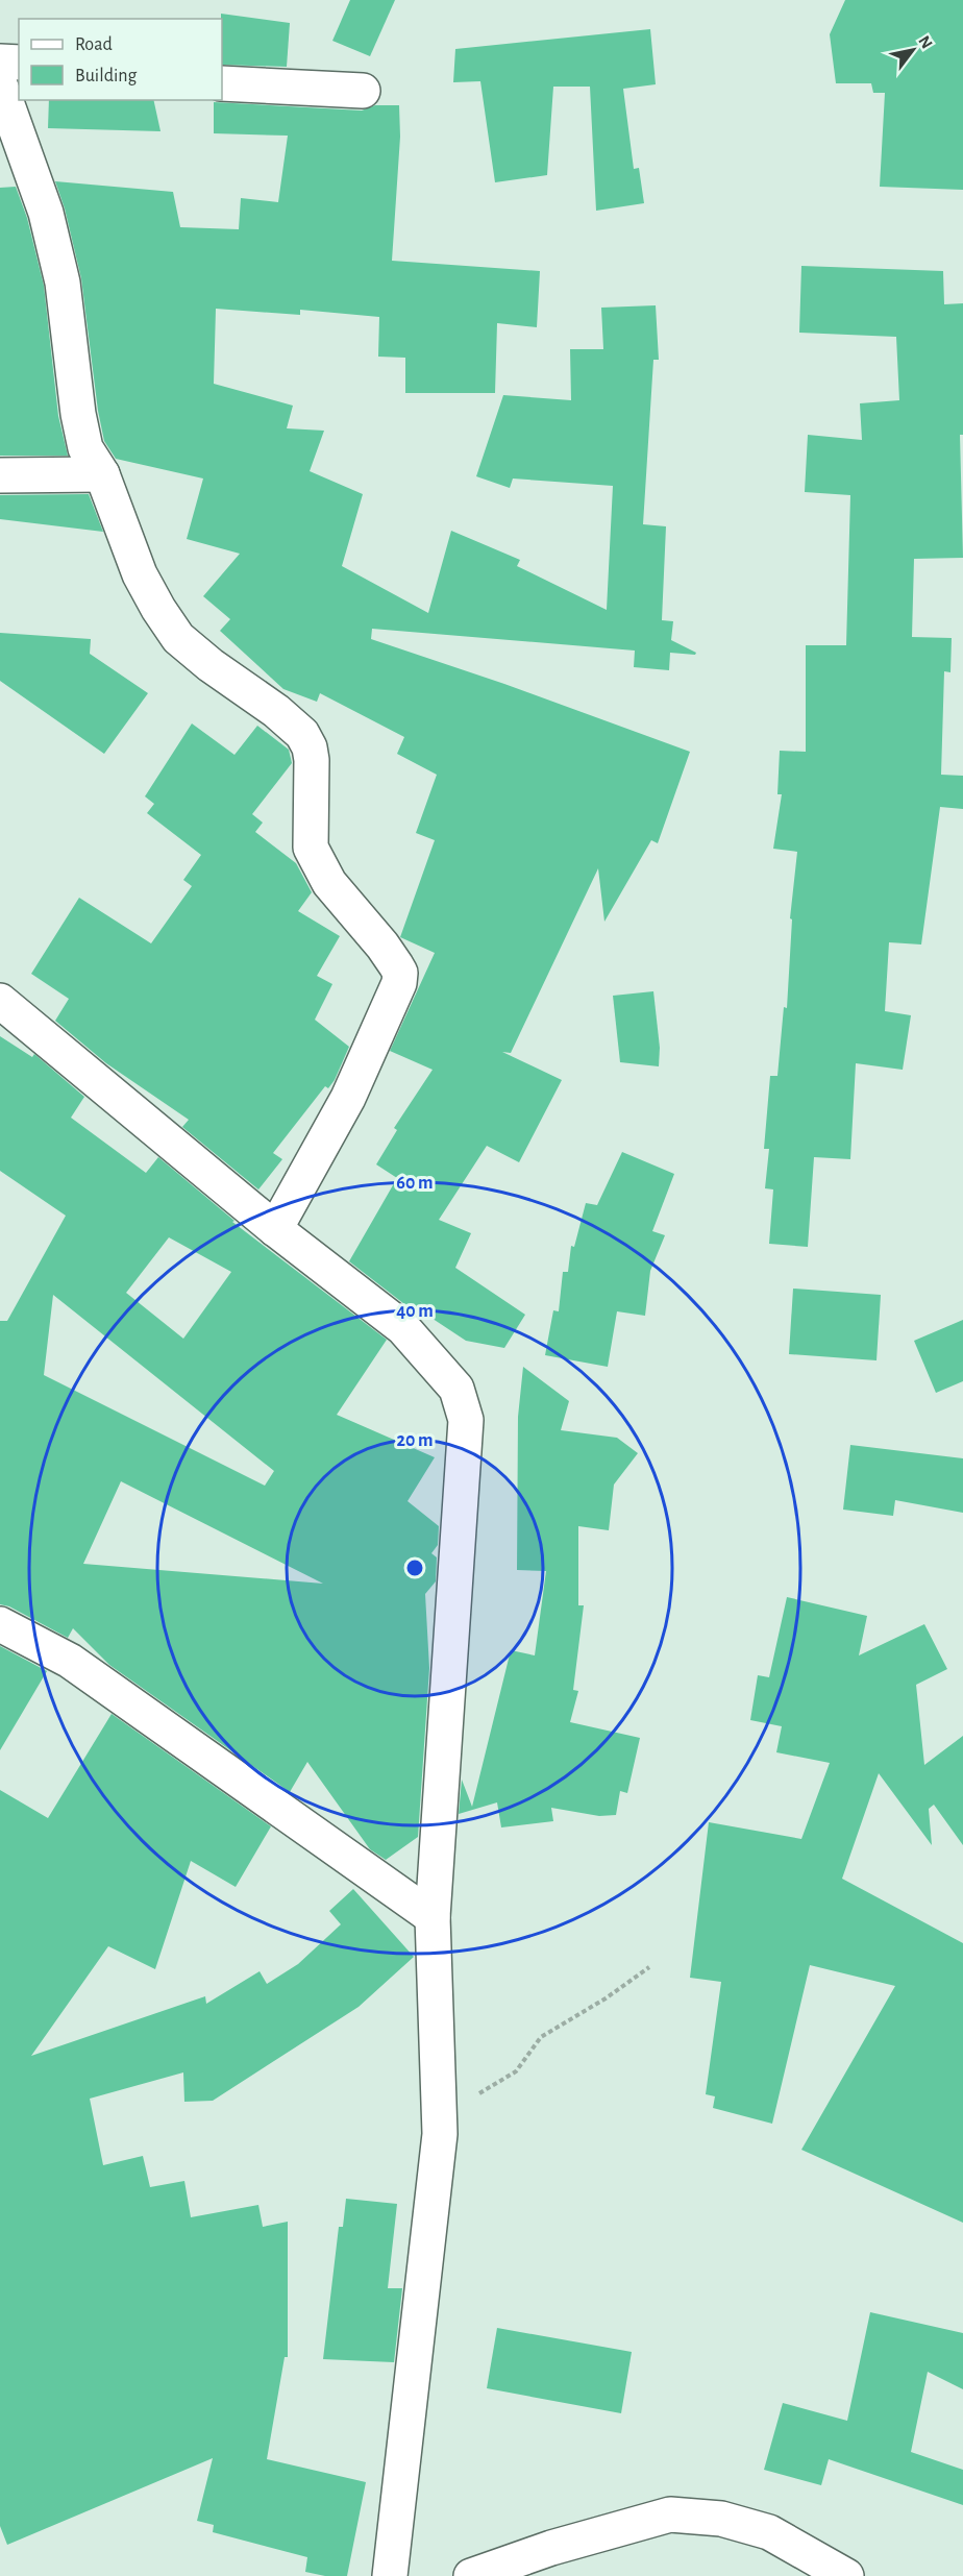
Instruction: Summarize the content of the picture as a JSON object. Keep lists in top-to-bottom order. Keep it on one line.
{"legend":["Road","Building"],"north":"top right","rings":["60 m","40 m","20 m"]}
